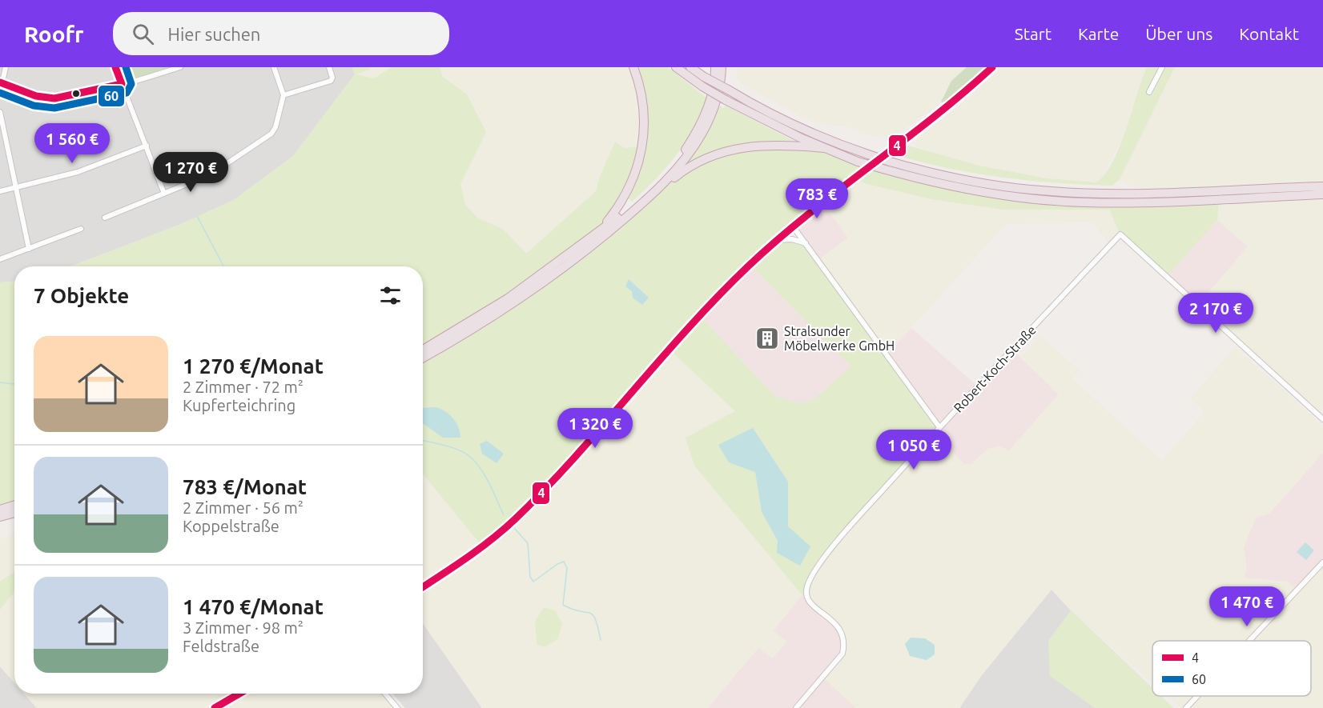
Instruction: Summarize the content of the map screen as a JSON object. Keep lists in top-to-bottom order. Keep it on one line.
{"streets":{"street":["Robert-Koch-Straße"]},"places":{"building":["Stralsunder Möbelwerke GmbH"]},"lines":["transit line 4","transit line 60"],"legend":["4","60"],"page":{"header":"Roofr","search":"Hier suchen","nav":["Start","Karte","Über uns","Kontakt"],"price":["1 560 €","1 270 €","783 €","2 170 €","1 320 €","1 050 €","1 470 €"],"heading":"7 Objekte","list":[{"name":"1 270 €/Monat","note":"2 Zimmer · 72 m² · Kupferteichring"},{"name":"783 €/Monat","note":"2 Zimmer · 56 m² · Koppelstraße"},{"name":"1 470 €/Monat","note":"3 Zimmer · 98 m² · Feldstraße"}]}}
